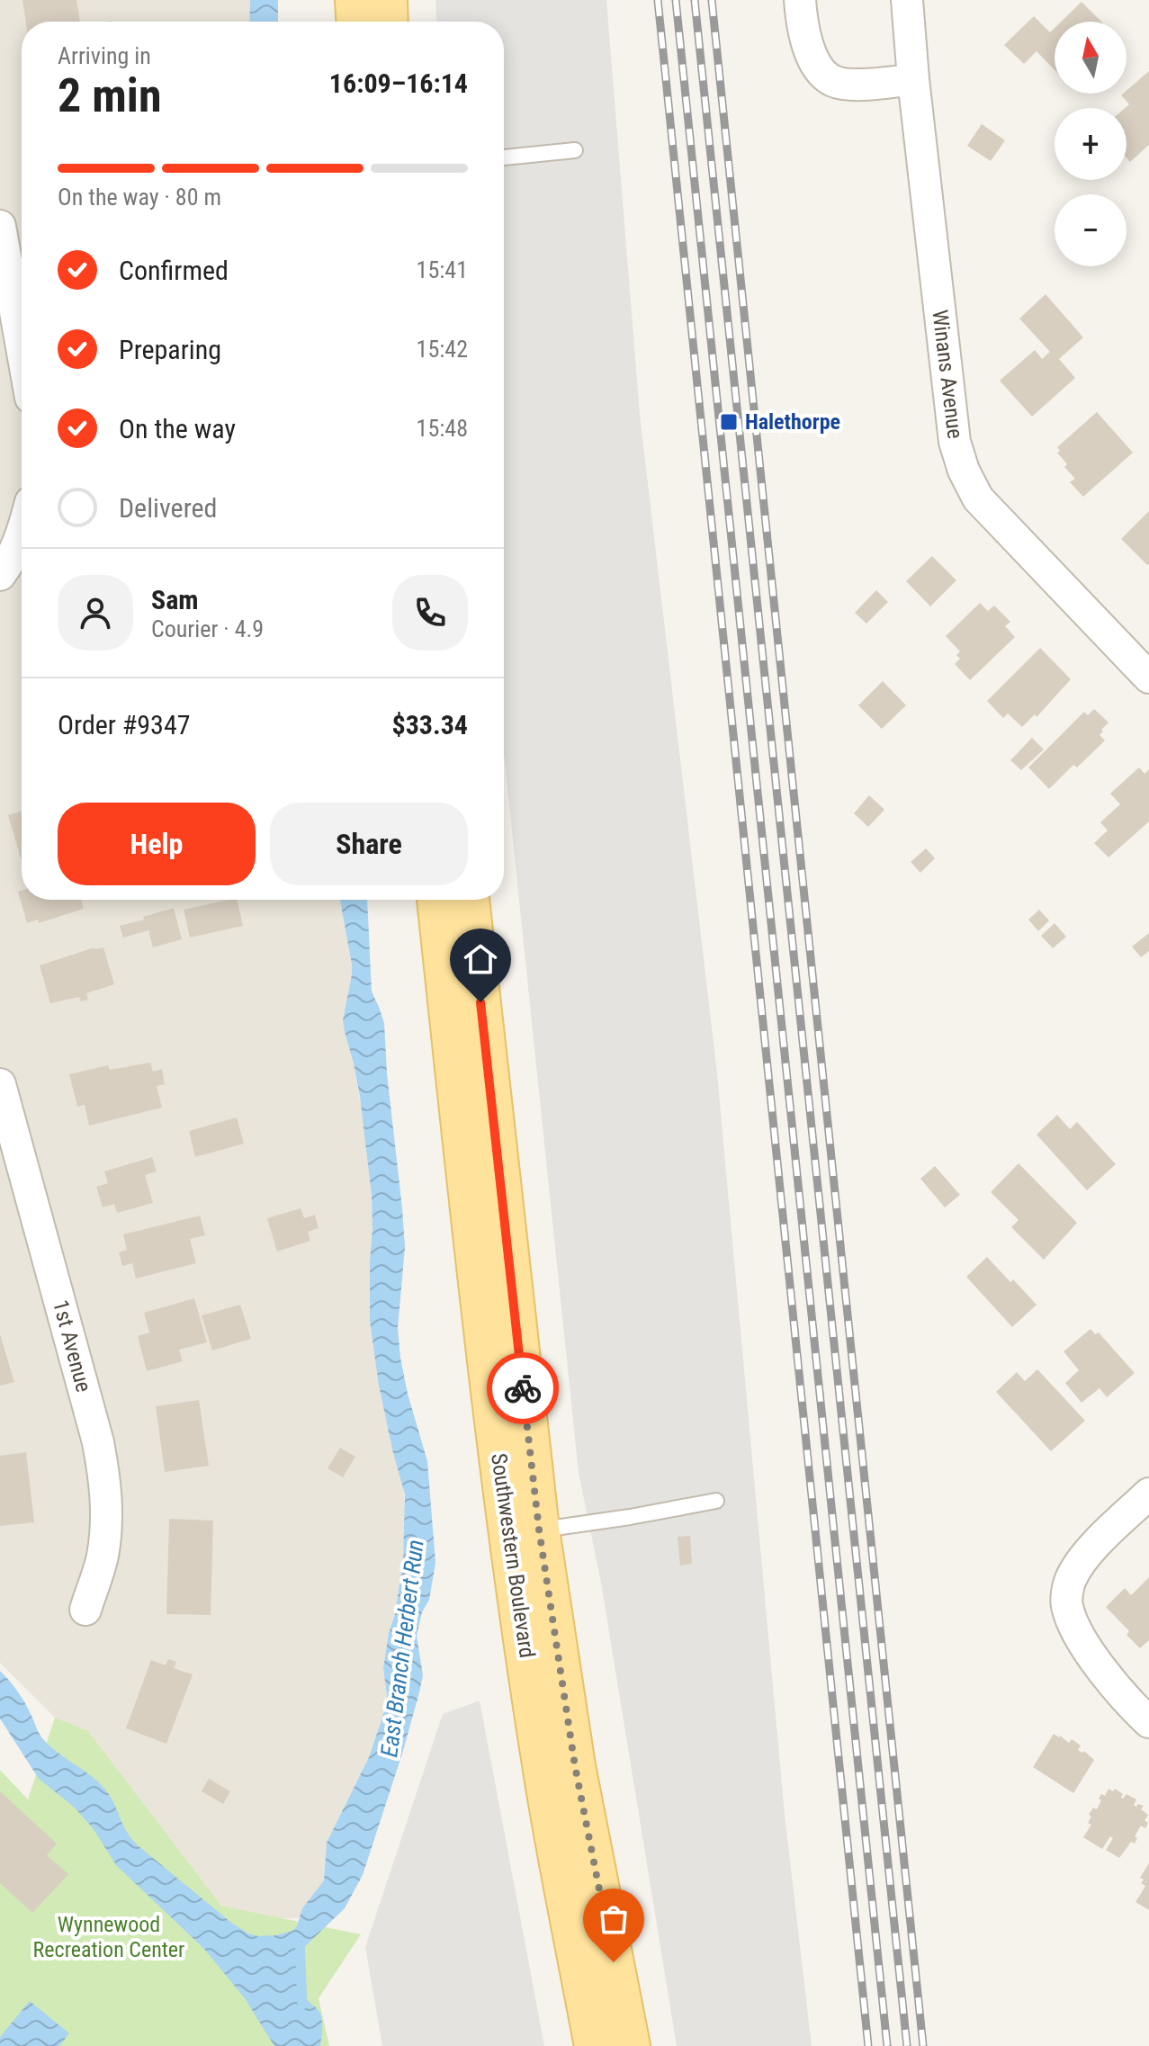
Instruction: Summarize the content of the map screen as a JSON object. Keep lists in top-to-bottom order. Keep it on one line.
{"streets":{"main road":["Southwestern Boulevard"],"street":["Winans Avenue","1st Avenue"]},"water":["East Branch Herbert Run"],"parks":["Wynnewood Recreation Center"],"places":{"transit":["Halethorpe"]},"north":"top","page":{"map_buttons":["+","−"],"heading":["2 min","Arriving in","16:09–16:14"],"panel":["Sam","Courier · 4.9","Order #9347","$33.34"],"bar":"On the way · 80 m","list":[["Confirmed","15:41"],["Preparing","15:42"],["On the way","15:48"],"Delivered"],"buttons":["Help","Share"]}}
